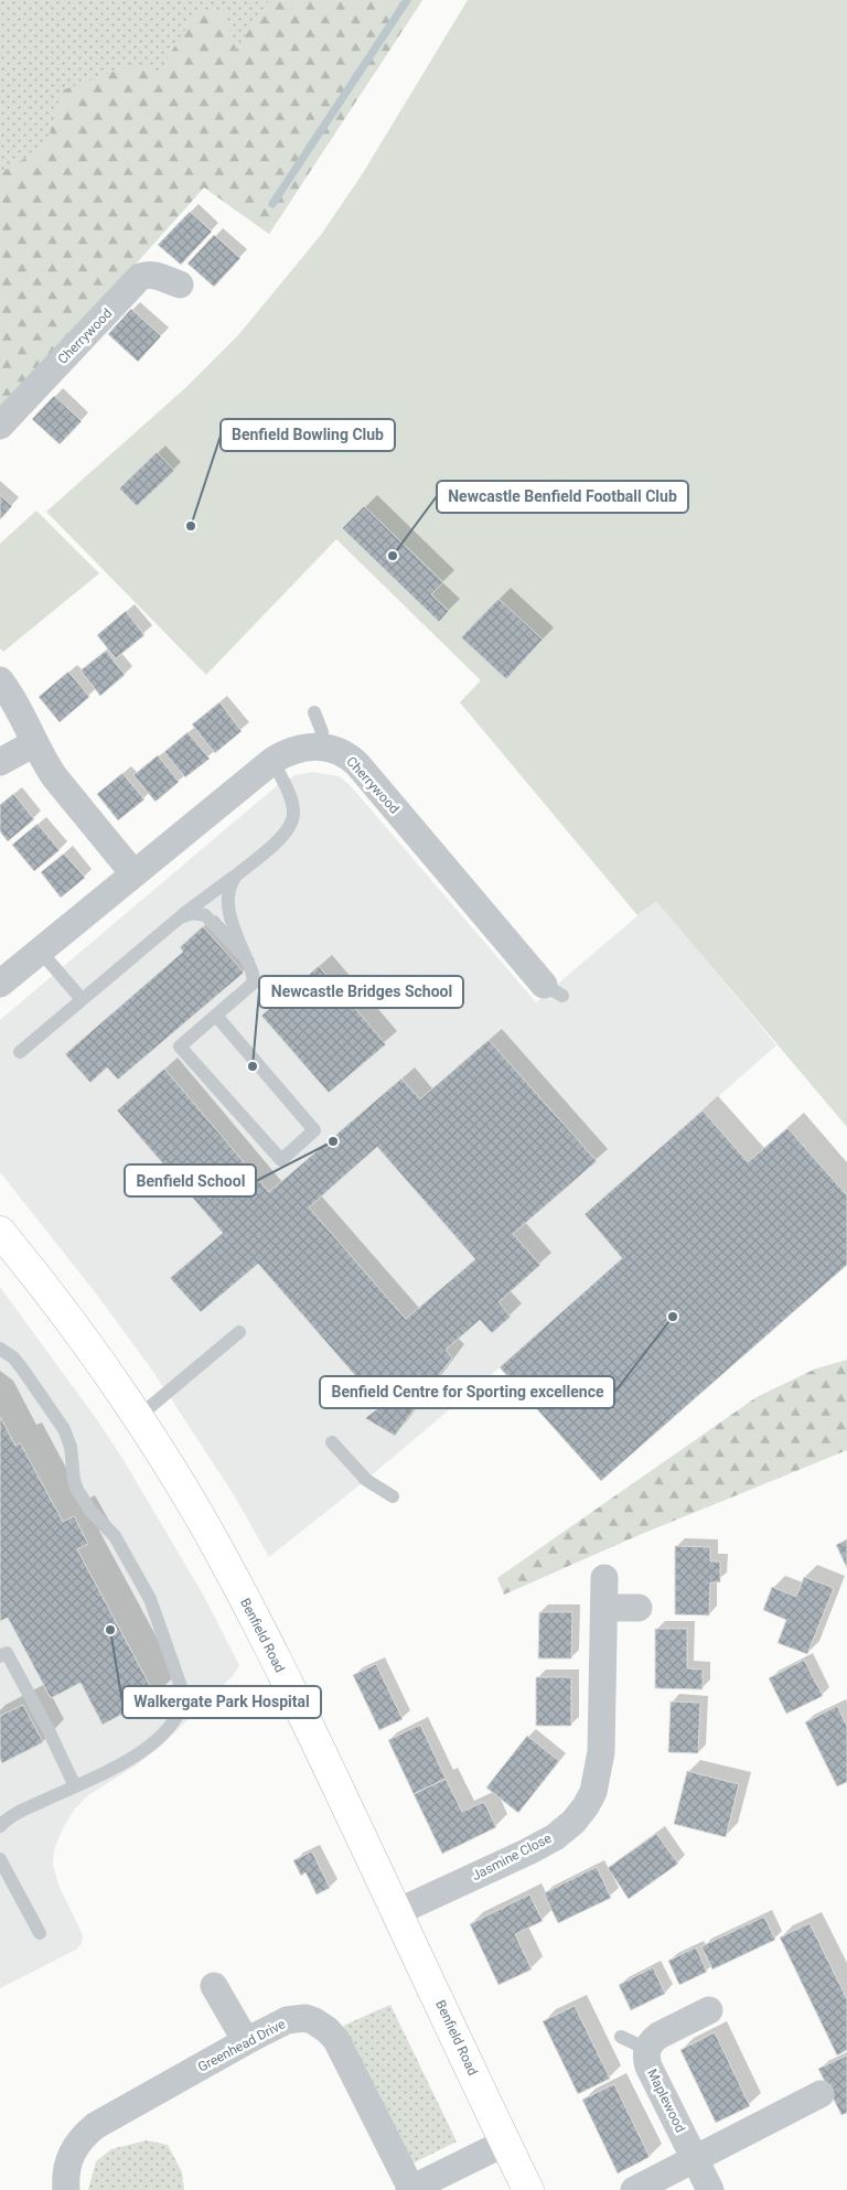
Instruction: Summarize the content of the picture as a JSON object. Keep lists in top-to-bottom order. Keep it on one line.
{"streets":{"street":["Cherrywood","Benfield Road","Jasmine Close","Greenhead Drive","Maplewood"]},"crossings":[["Benfield Road","Jasmine Close"],["Benfield Road","Greenhead Drive"]],"places":["Benfield Bowling Club","Newcastle Benfield Football Club","Newcastle Bridges School","Benfield School","Benfield Centre for Sporting excellence","Walkergate Park Hospital"]}
